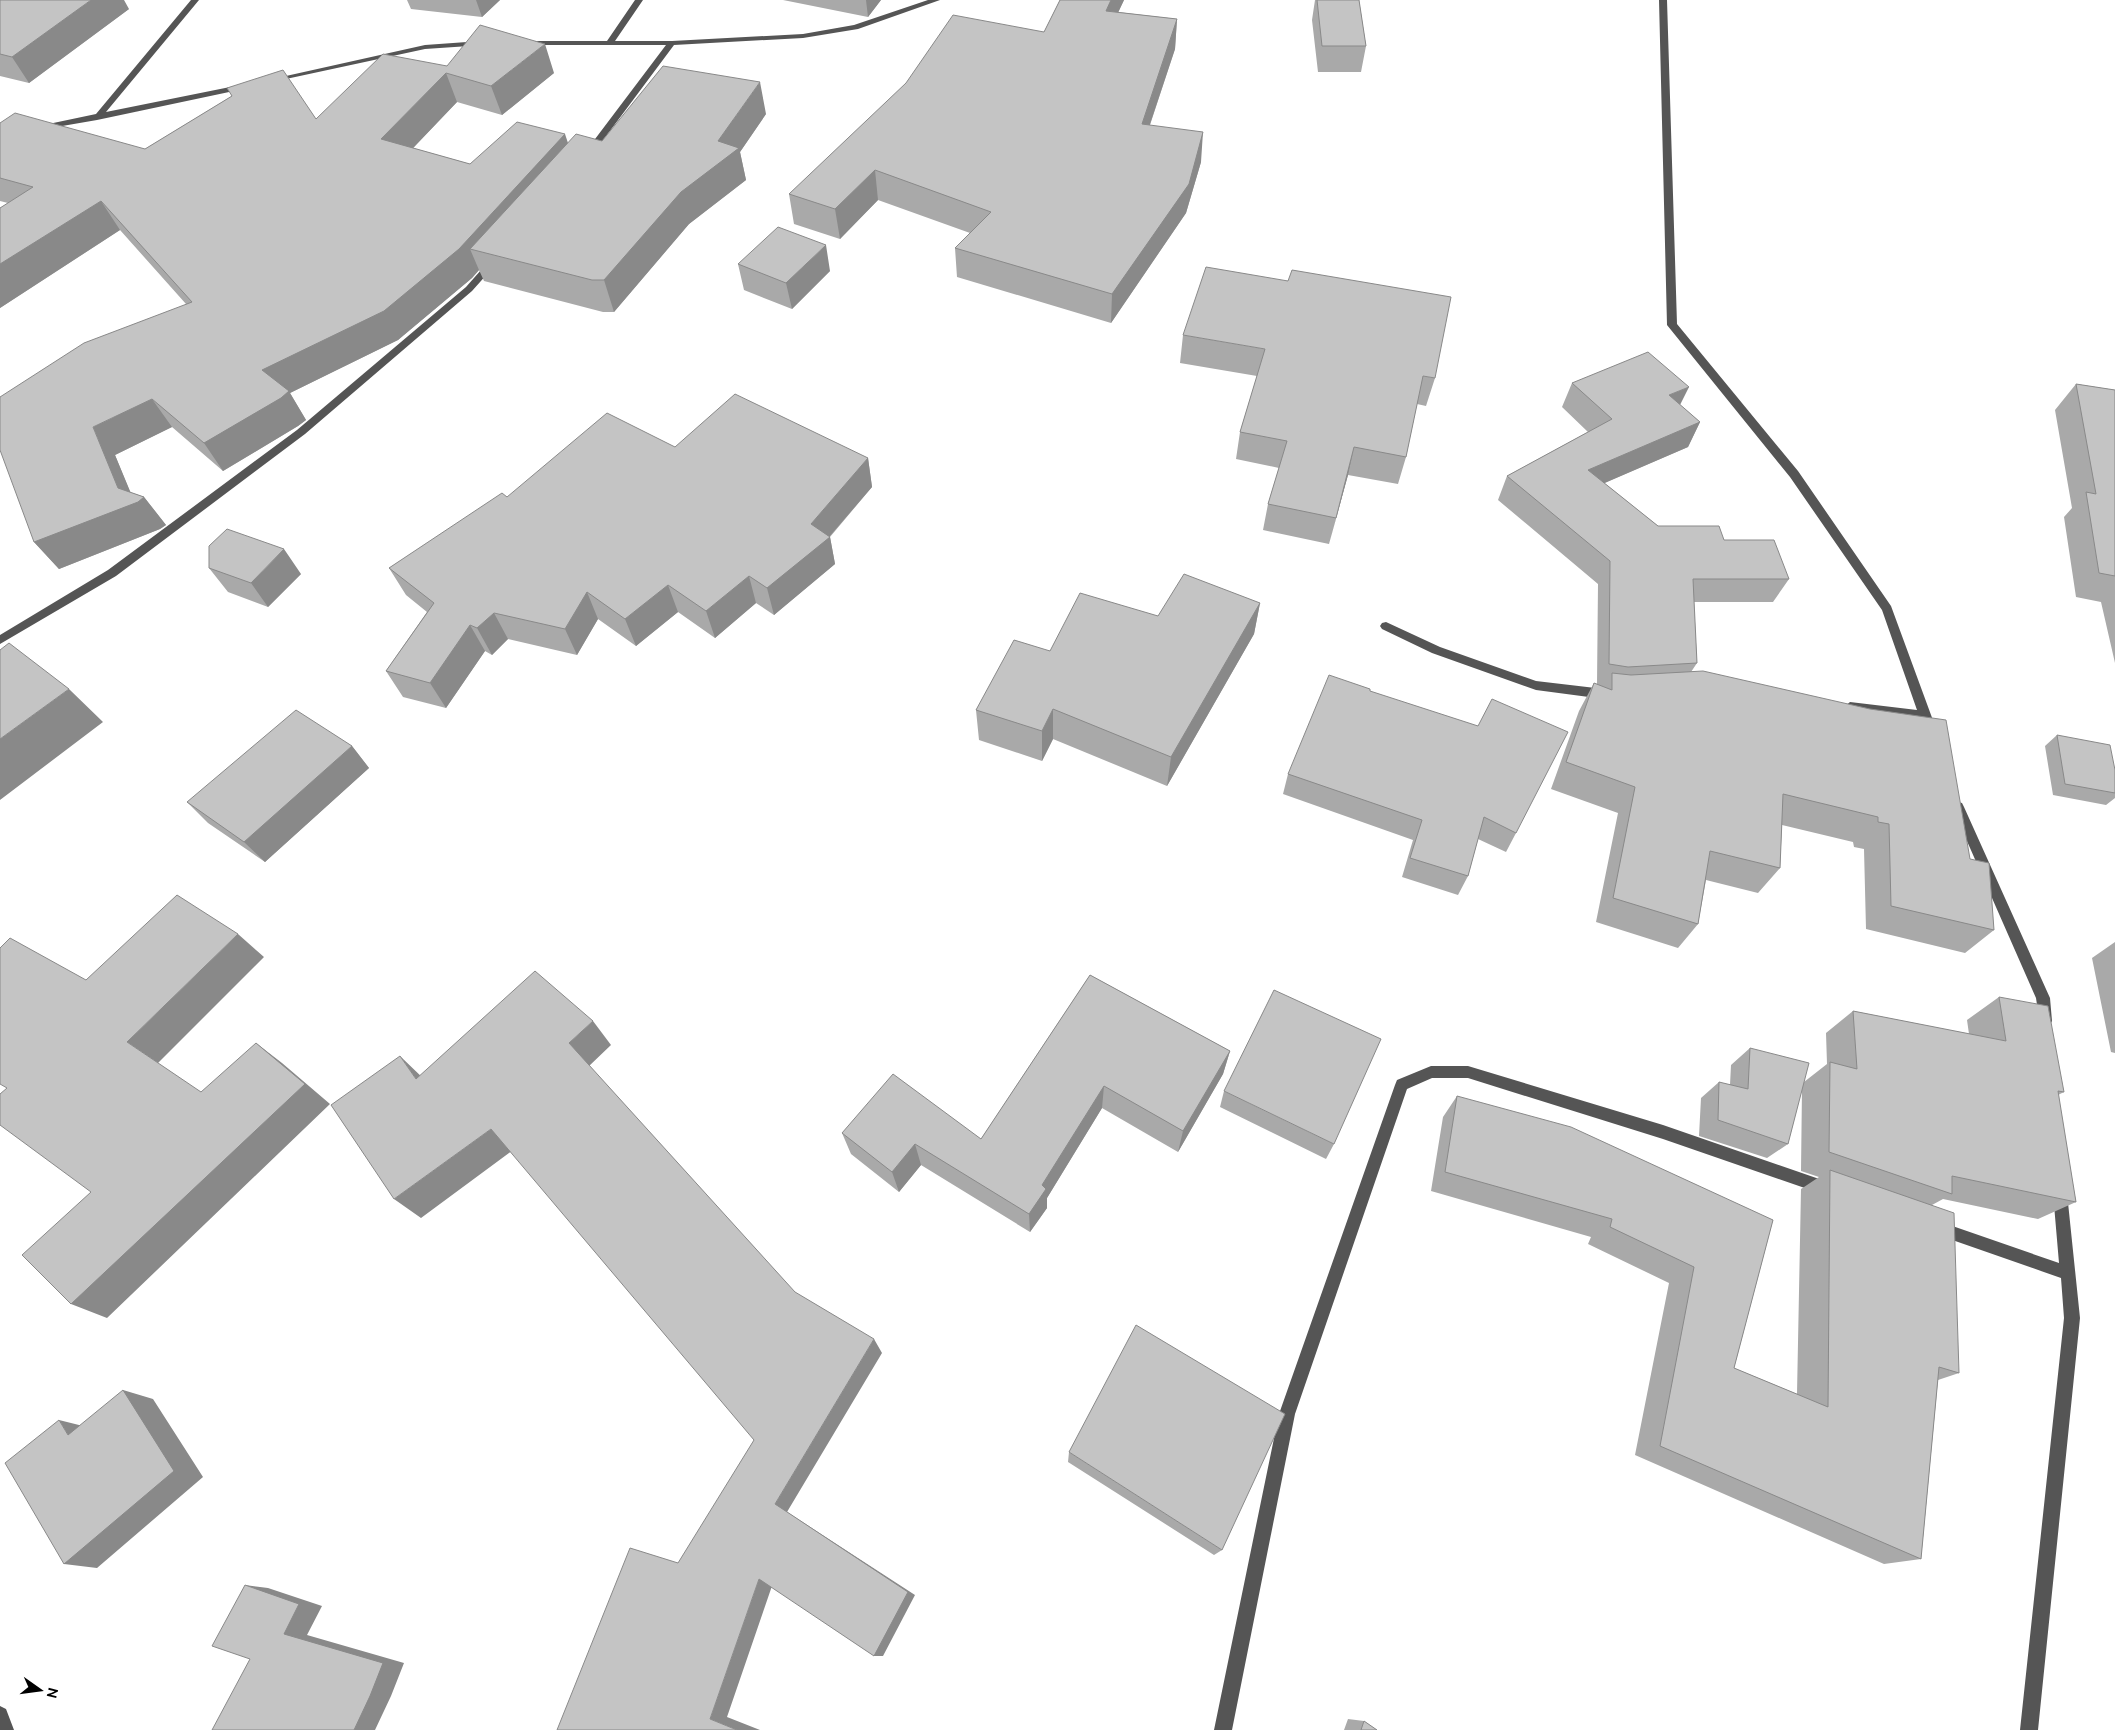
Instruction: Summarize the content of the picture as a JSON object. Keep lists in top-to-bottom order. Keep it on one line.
{"north":"right"}
